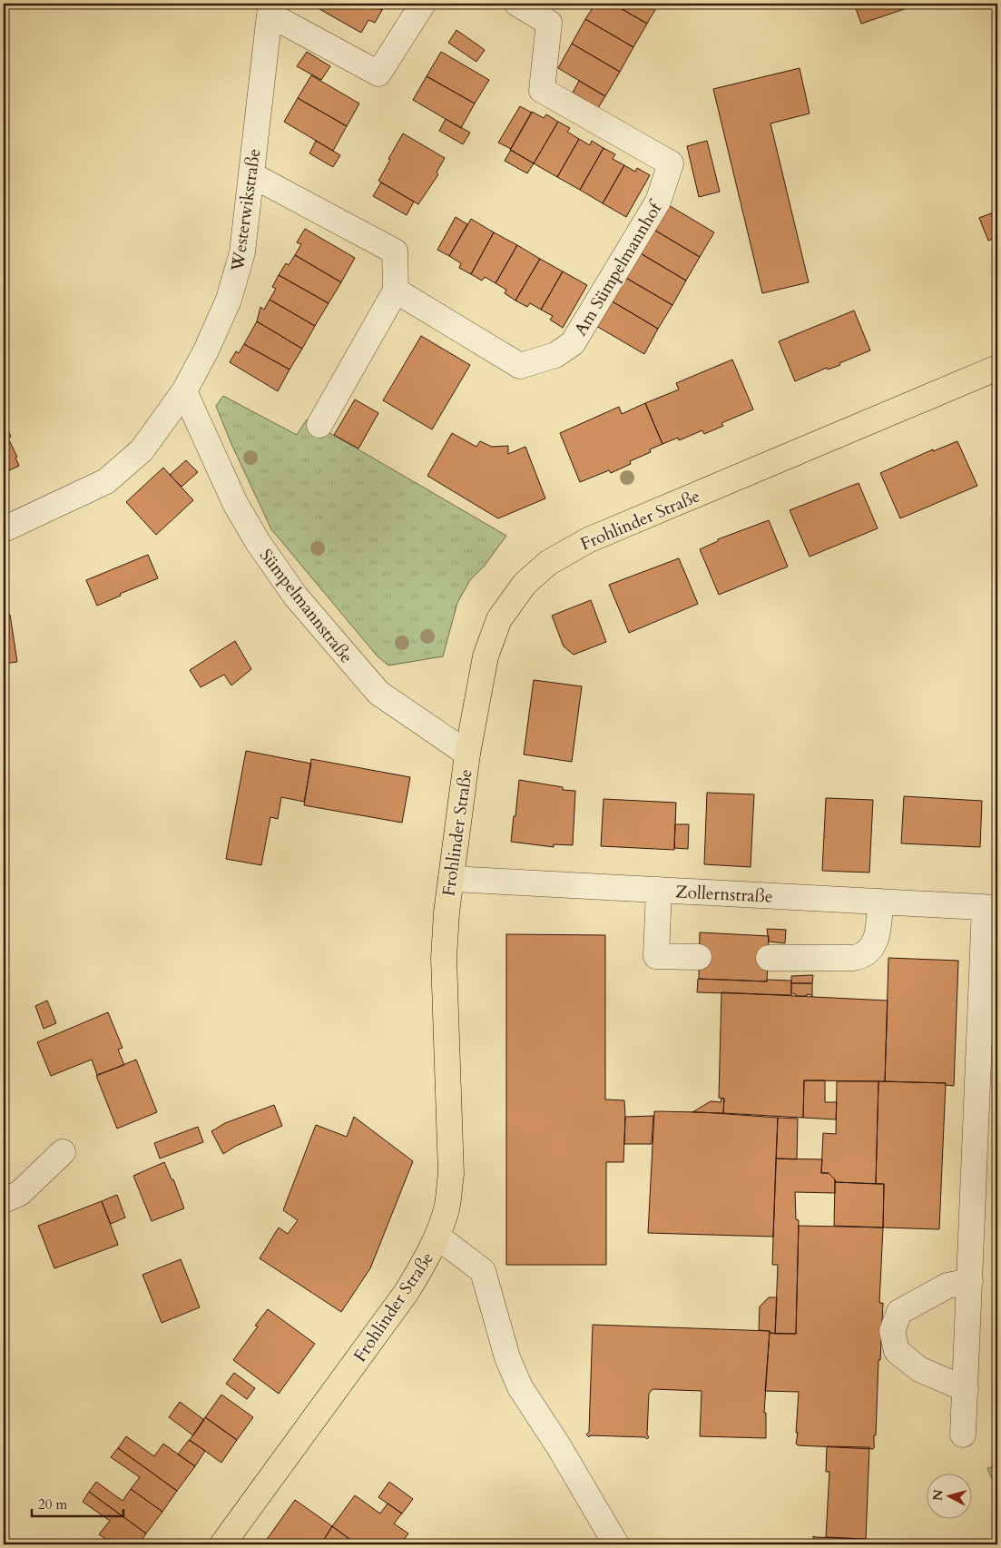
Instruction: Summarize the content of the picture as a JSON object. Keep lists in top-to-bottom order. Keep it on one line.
{"streets":{"main road":["Frohlinder Straße"],"street":["Westerwikstraße","Am Sümpelmannhof","Sümpelmannstraße","Zollernstraße"]},"crossings":[["Westerwikstraße","Sümpelmannstraße"],["Frohlinder Straße","Sümpelmannstraße"],["Frohlinder Straße","Zollernstraße"]],"scale_bar":"20 m","north":"left"}
